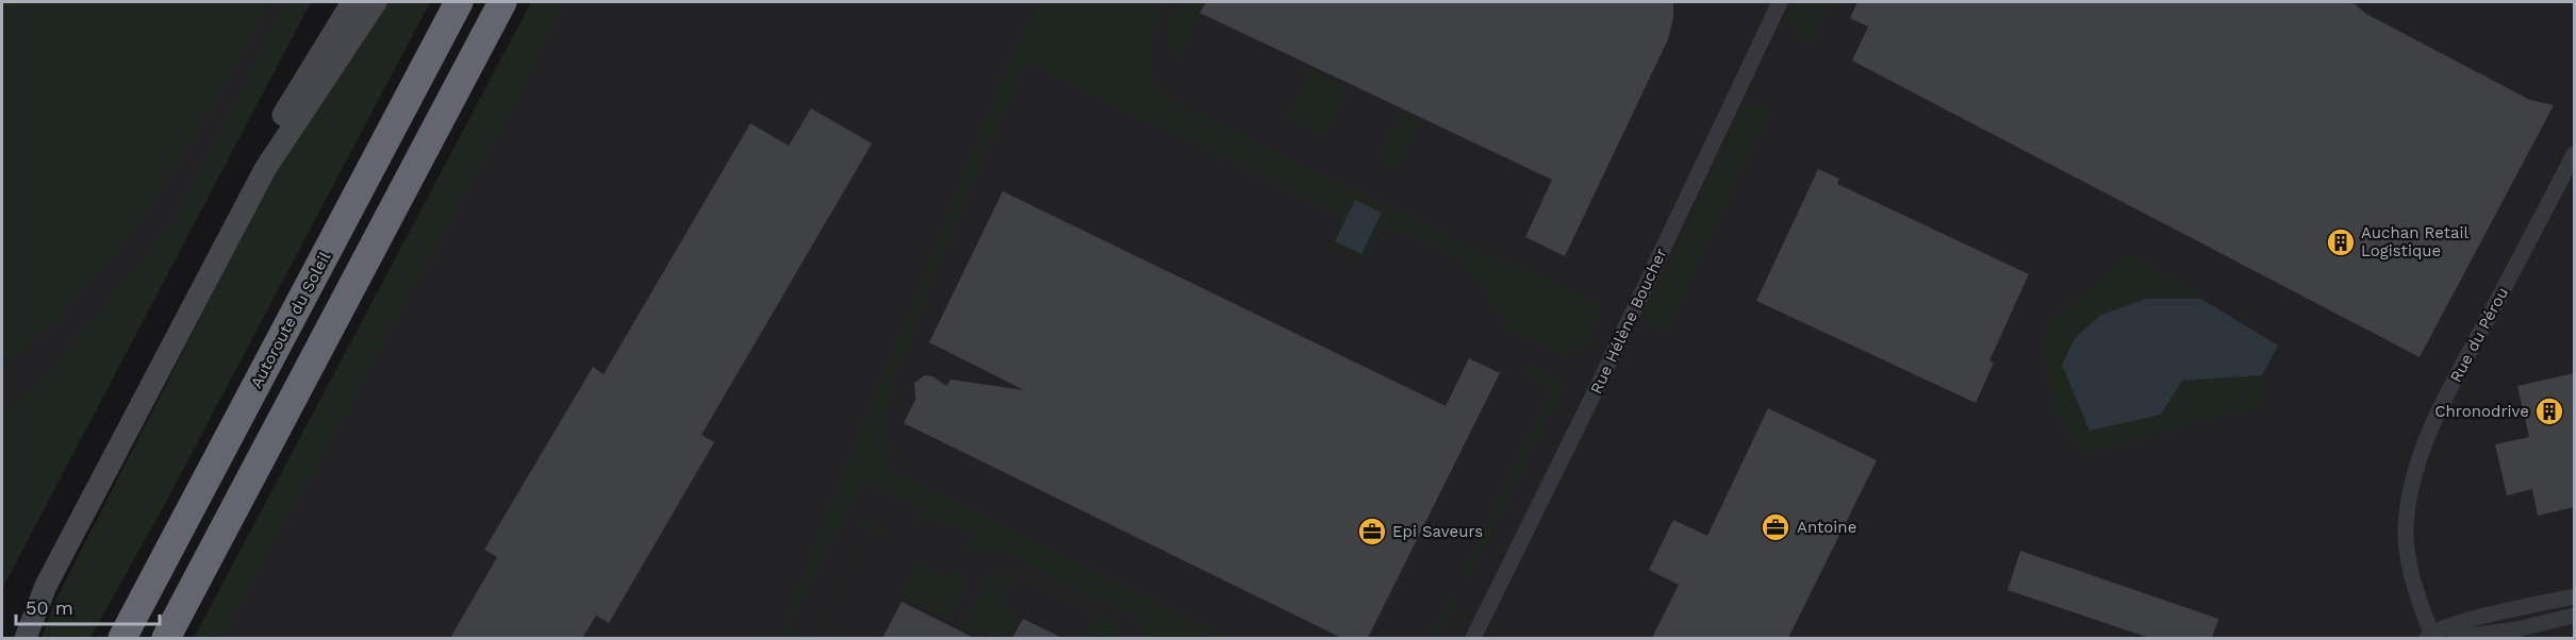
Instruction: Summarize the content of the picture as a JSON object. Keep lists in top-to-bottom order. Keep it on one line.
{"streets":{"highway":["Autoroute du Soleil"],"street":["Rue Hélène Boucher","Rue du Pérou"]},"places":{"building":["Auchan Retail Logistique","Chronodrive"],"office":["Antoine","Epi Saveurs"]},"scale_bar":"50 m"}
